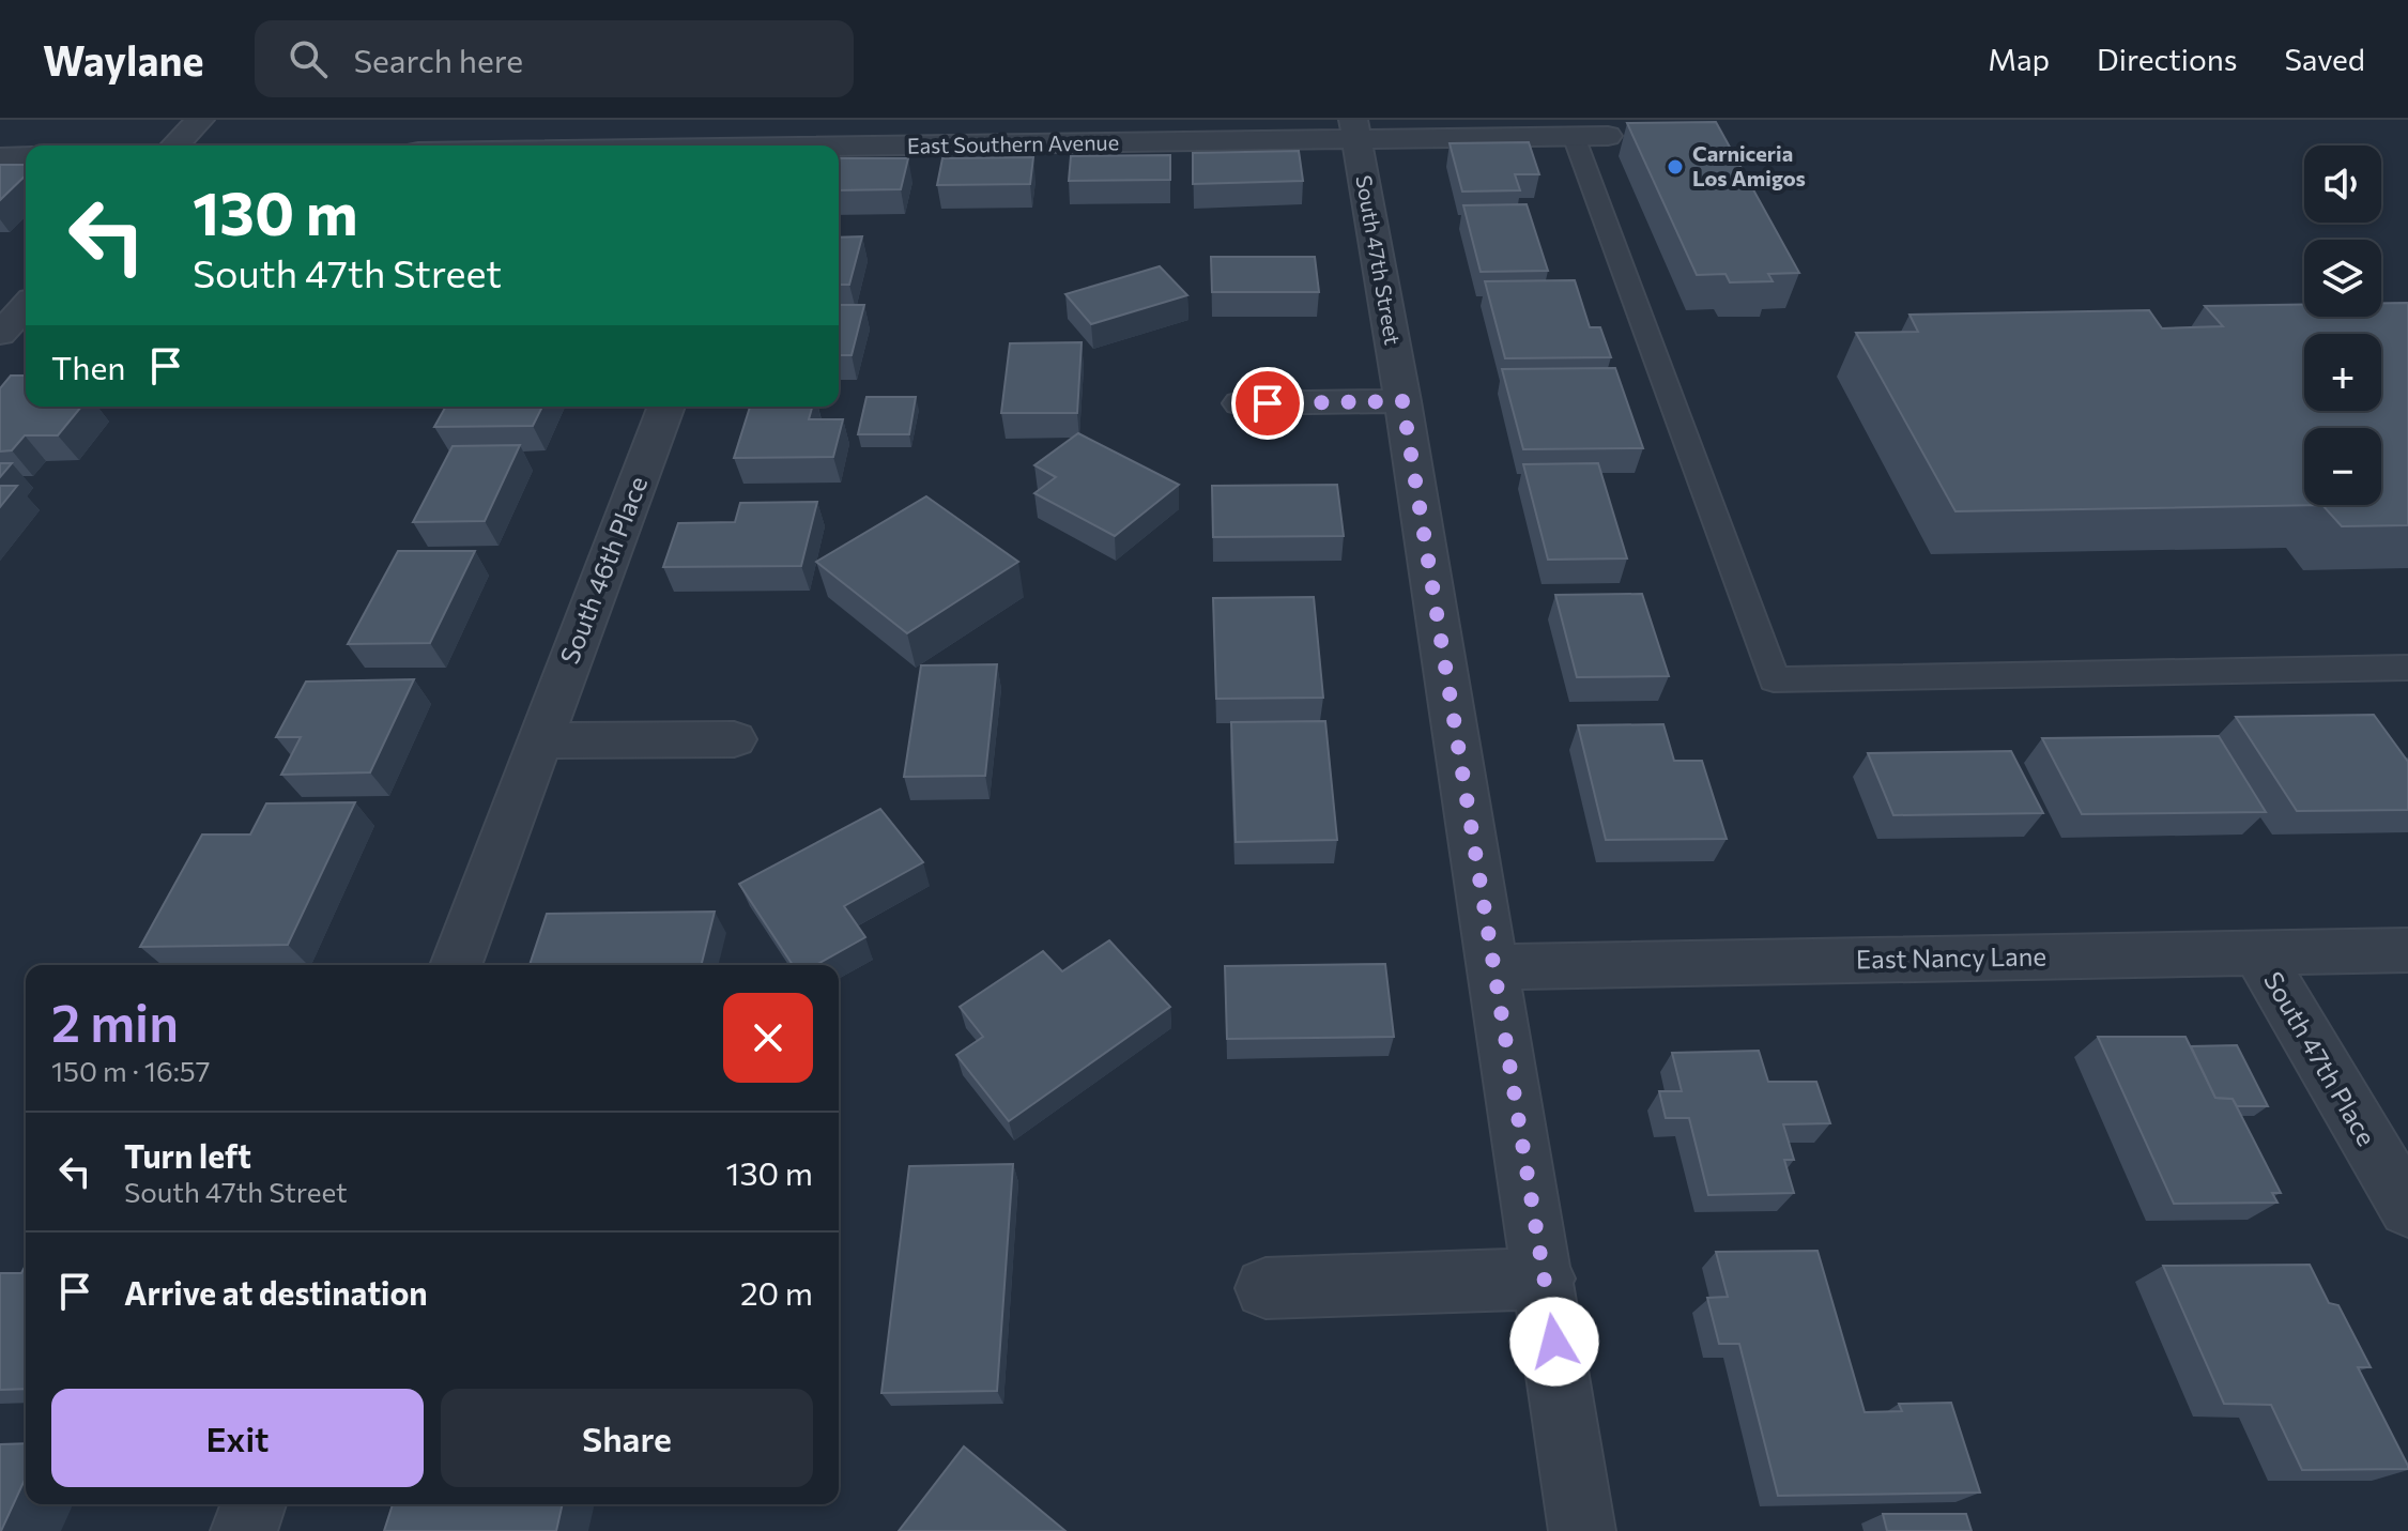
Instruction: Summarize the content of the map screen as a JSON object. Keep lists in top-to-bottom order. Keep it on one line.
{"streets":{"street":["East Southern Avenue","South 47th Street","South 46th Place","East Nancy Lane","South 47th Place"]},"crossings":[["East Southern Avenue","South 47th Street"],["South 47th Street","East Nancy Lane"],["East Nancy Lane","South 47th Place"]],"places":["Carniceria Los Amigos"],"page":{"header":"Waylane","search":"Search here","nav":["Map","Directions","Saved"],"map_buttons":["+","−"],"turn":["130 m","South 47th Street"],"then":"Then","heading":["2 min","150 m · 16:57"],"list":[{"name":"Turn left","note":"South 47th Street","value":"130 m"},{"name":"Arrive at destination","value":"20 m"}],"buttons":["Exit","Share"]}}
